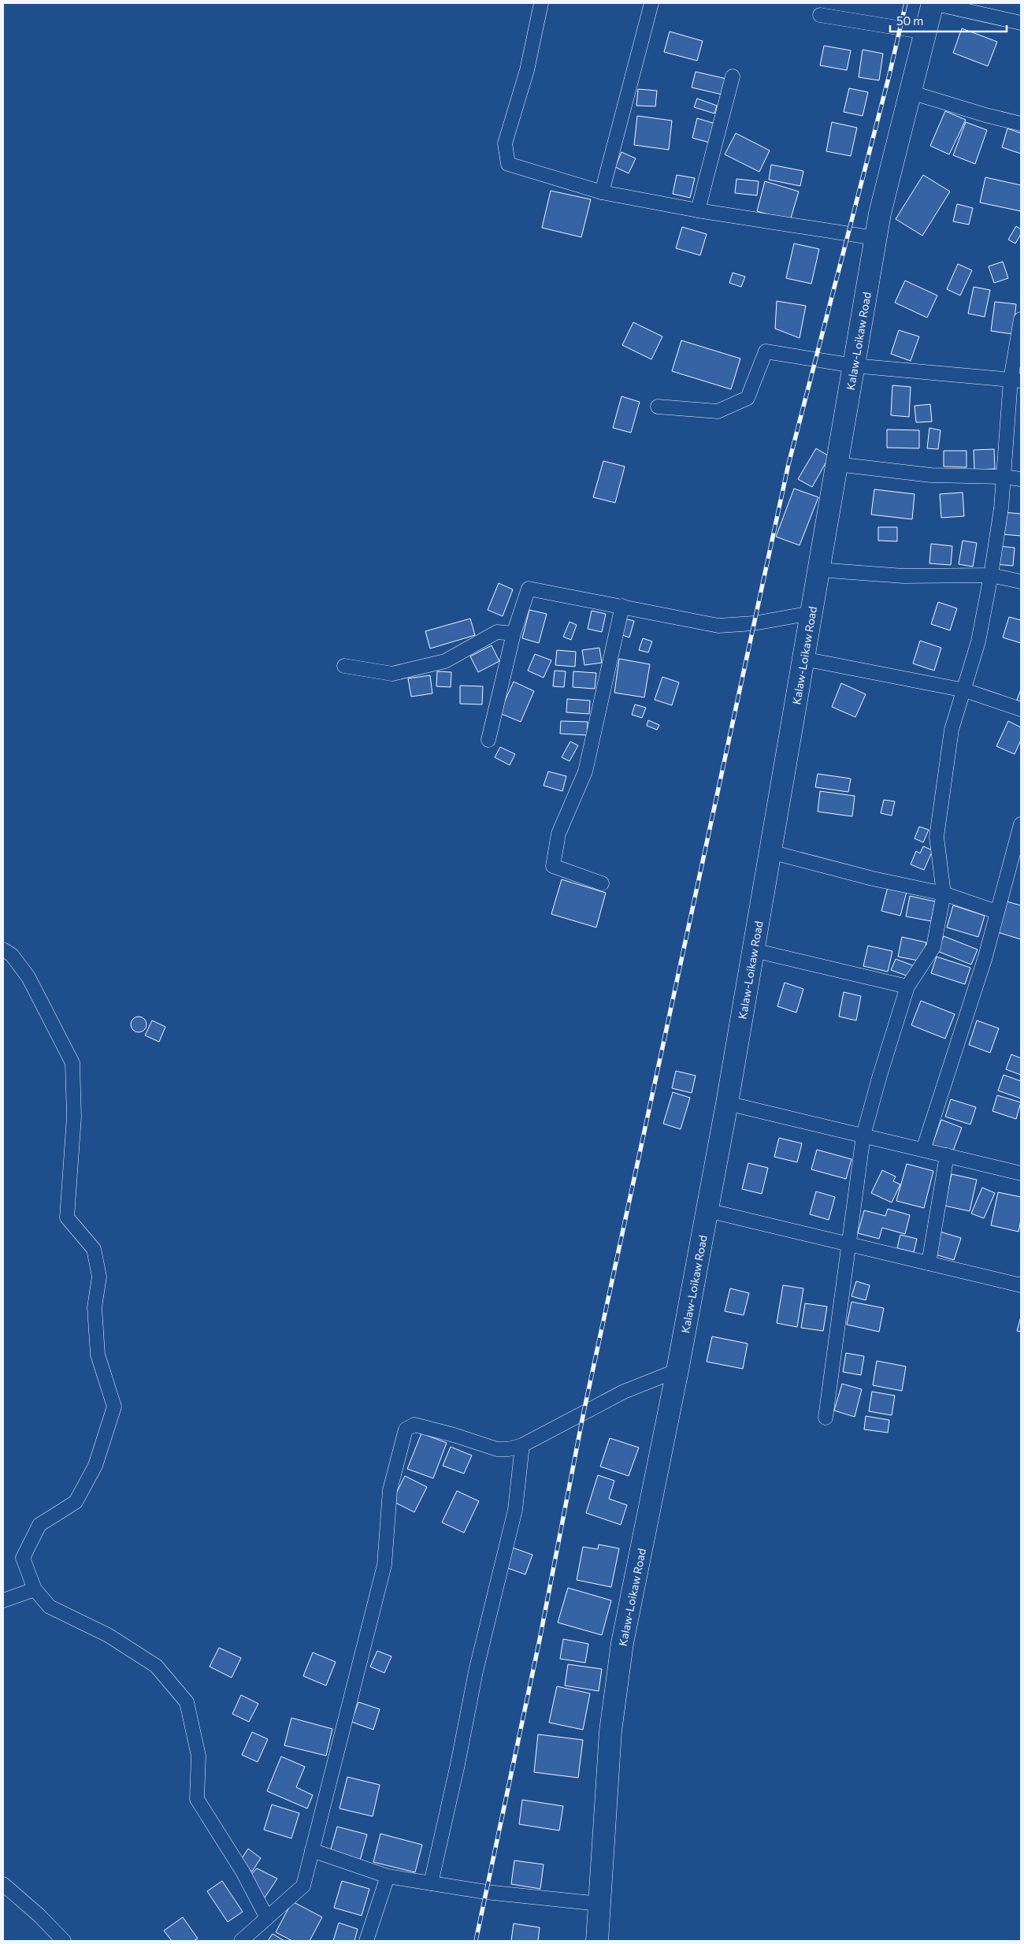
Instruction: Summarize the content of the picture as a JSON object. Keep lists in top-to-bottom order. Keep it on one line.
{"streets":{"main road":["Kalaw-Loikaw Road"]},"scale_bar":"50 m"}
